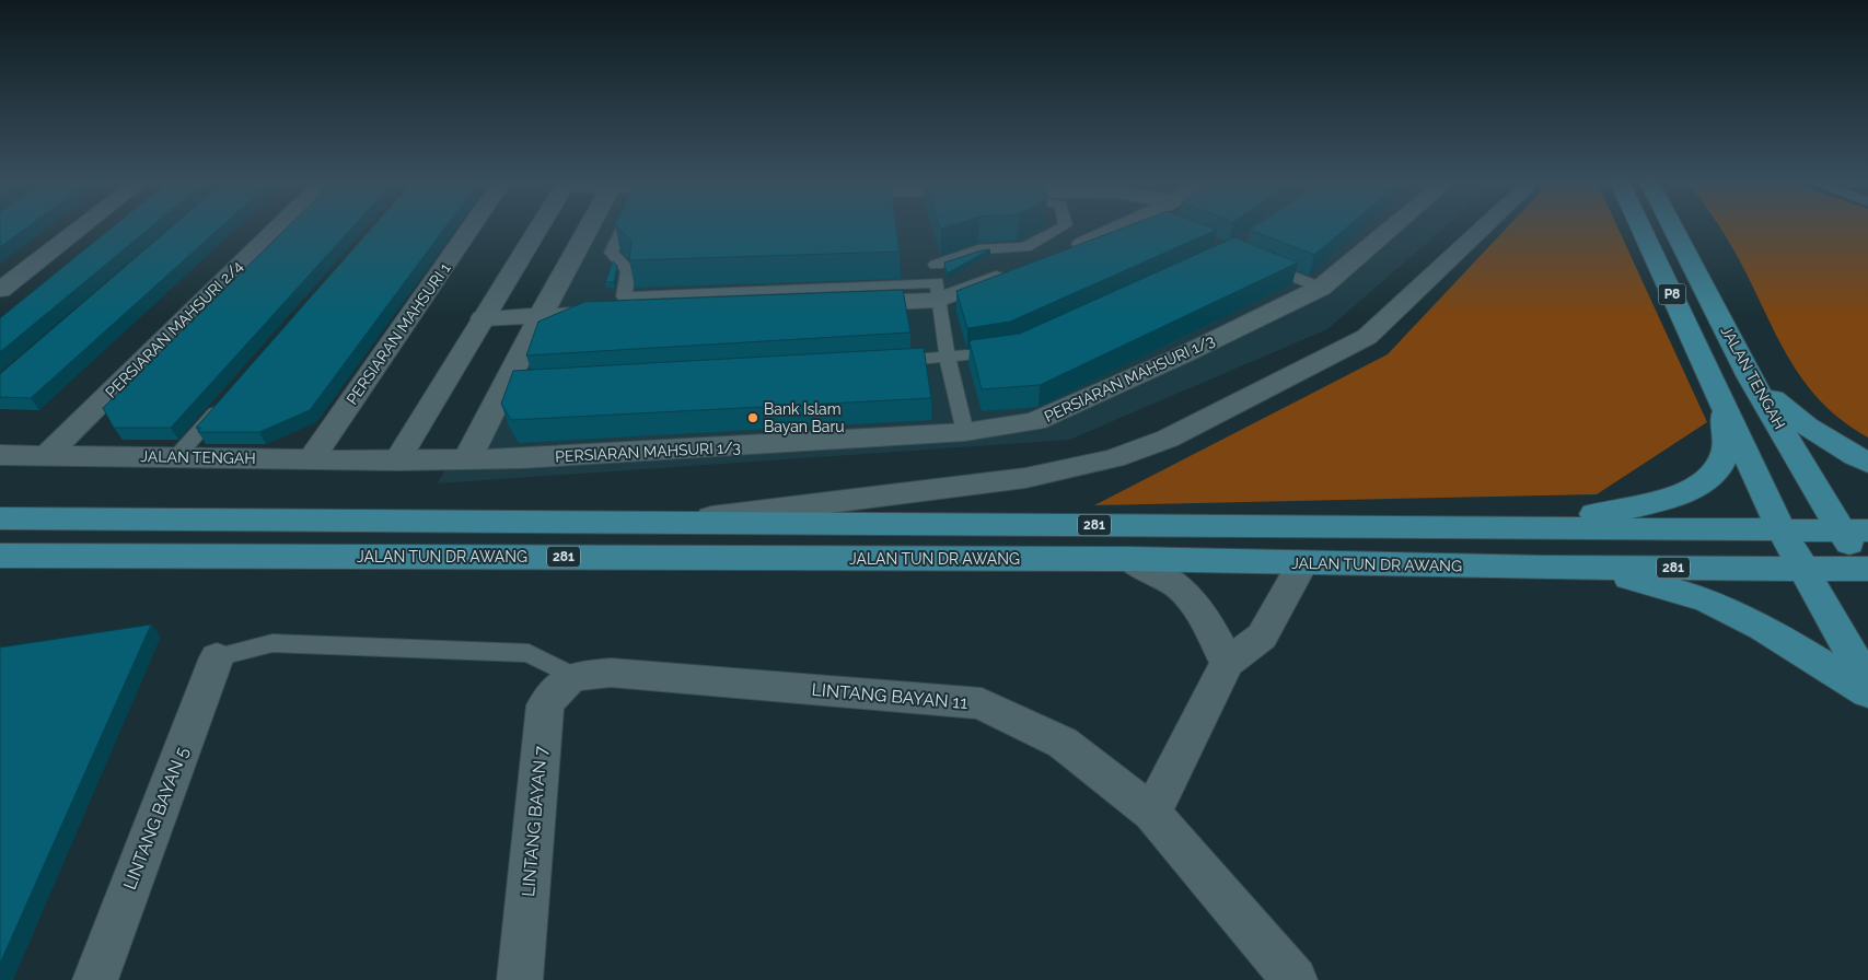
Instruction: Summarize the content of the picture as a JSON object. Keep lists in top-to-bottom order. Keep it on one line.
{"streets":{"main road":["P8","JALAN TENGAH","281","JALAN TUN DR AWANG"],"street":["PERSIARAN MAHSURI 2/4","PERSIARAN MAHSURI 1","PERSIARAN MAHSURI 1/3","LINTANG BAYAN 11","LINTANG BAYAN 5","LINTANG BAYAN 7"]},"crossings":[["P8","281"],["P8","JALAN TUN DR AWANG"],["PERSIARAN MAHSURI 2/4","JALAN TENGAH"],["PERSIARAN MAHSURI 1","JALAN TENGAH"],["JALAN TENGAH","PERSIARAN MAHSURI 1/3"],["JALAN TENGAH","281"],["JALAN TENGAH","JALAN TUN DR AWANG"],["LINTANG BAYAN 11","LINTANG BAYAN 7"]],"places":["Bank Islam Bayan Baru"]}
